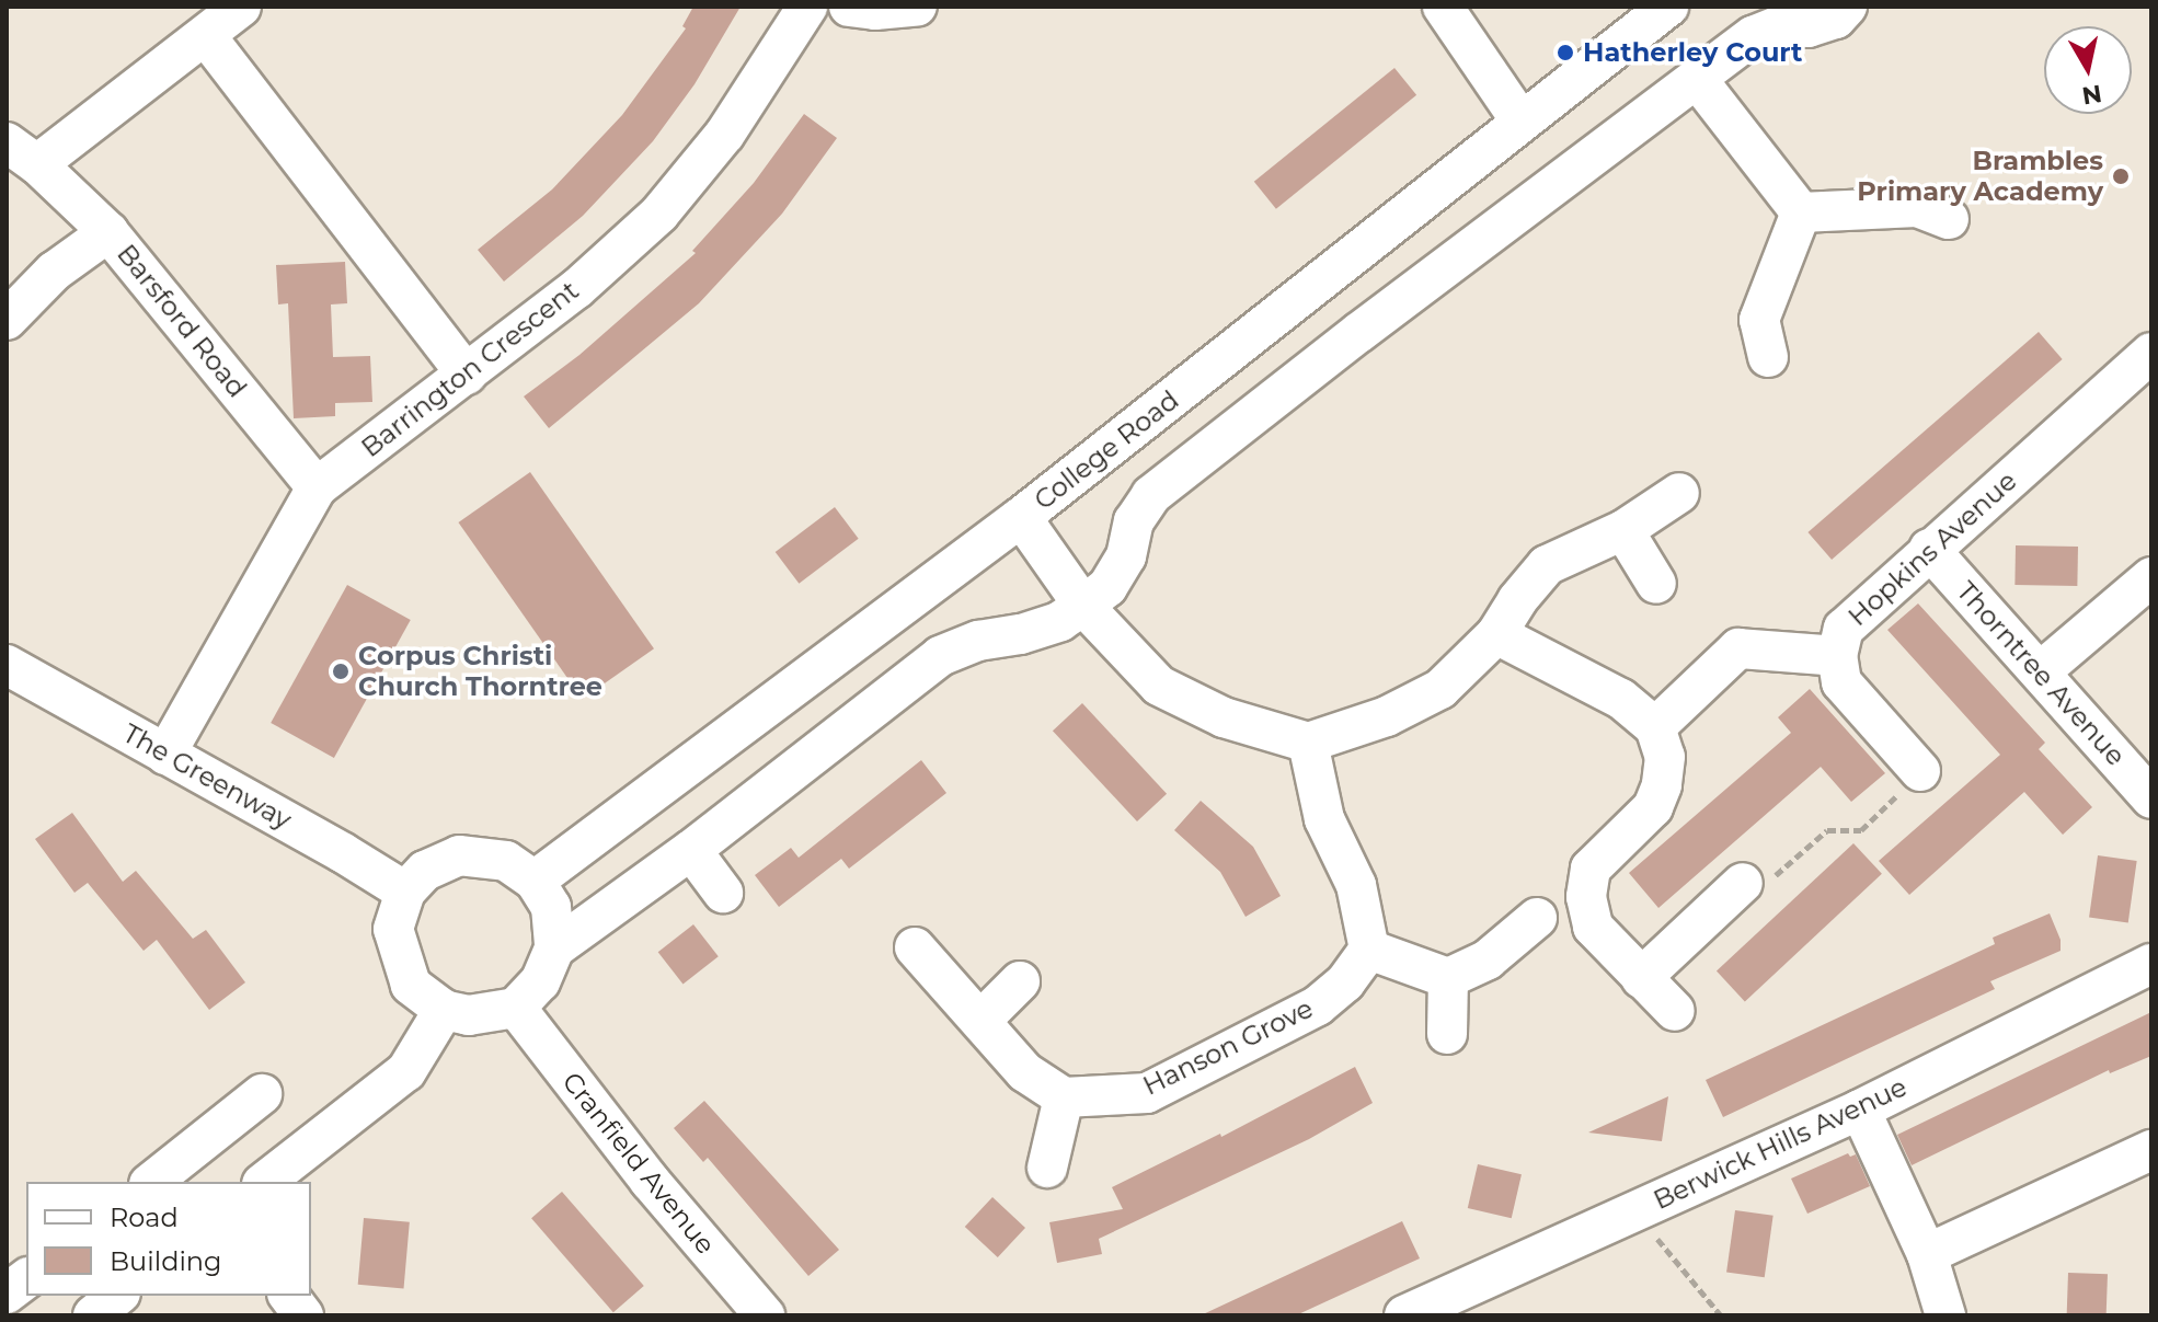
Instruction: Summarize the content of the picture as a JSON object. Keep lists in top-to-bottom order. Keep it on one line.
{"streets":{"street":["Barsford Road","Barrington Crescent","College Road","Hopkins Avenue","Thorntree Avenue","The Greenway","Hanson Grove","Berwick Hills Avenue","Cranfield Avenue"]},"crossings":[["Barsford Road","Barrington Crescent"],["Barrington Crescent","The Greenway"],["College Road","The Greenway"],["College Road","Cranfield Avenue"],["Hopkins Avenue","Thorntree Avenue"],["The Greenway","Cranfield Avenue"]],"places":["Hatherley Court","Brambles Primary Academy","Corpus Christi Church Thorntree"],"legend":["Road","Building"],"north":"bottom"}
